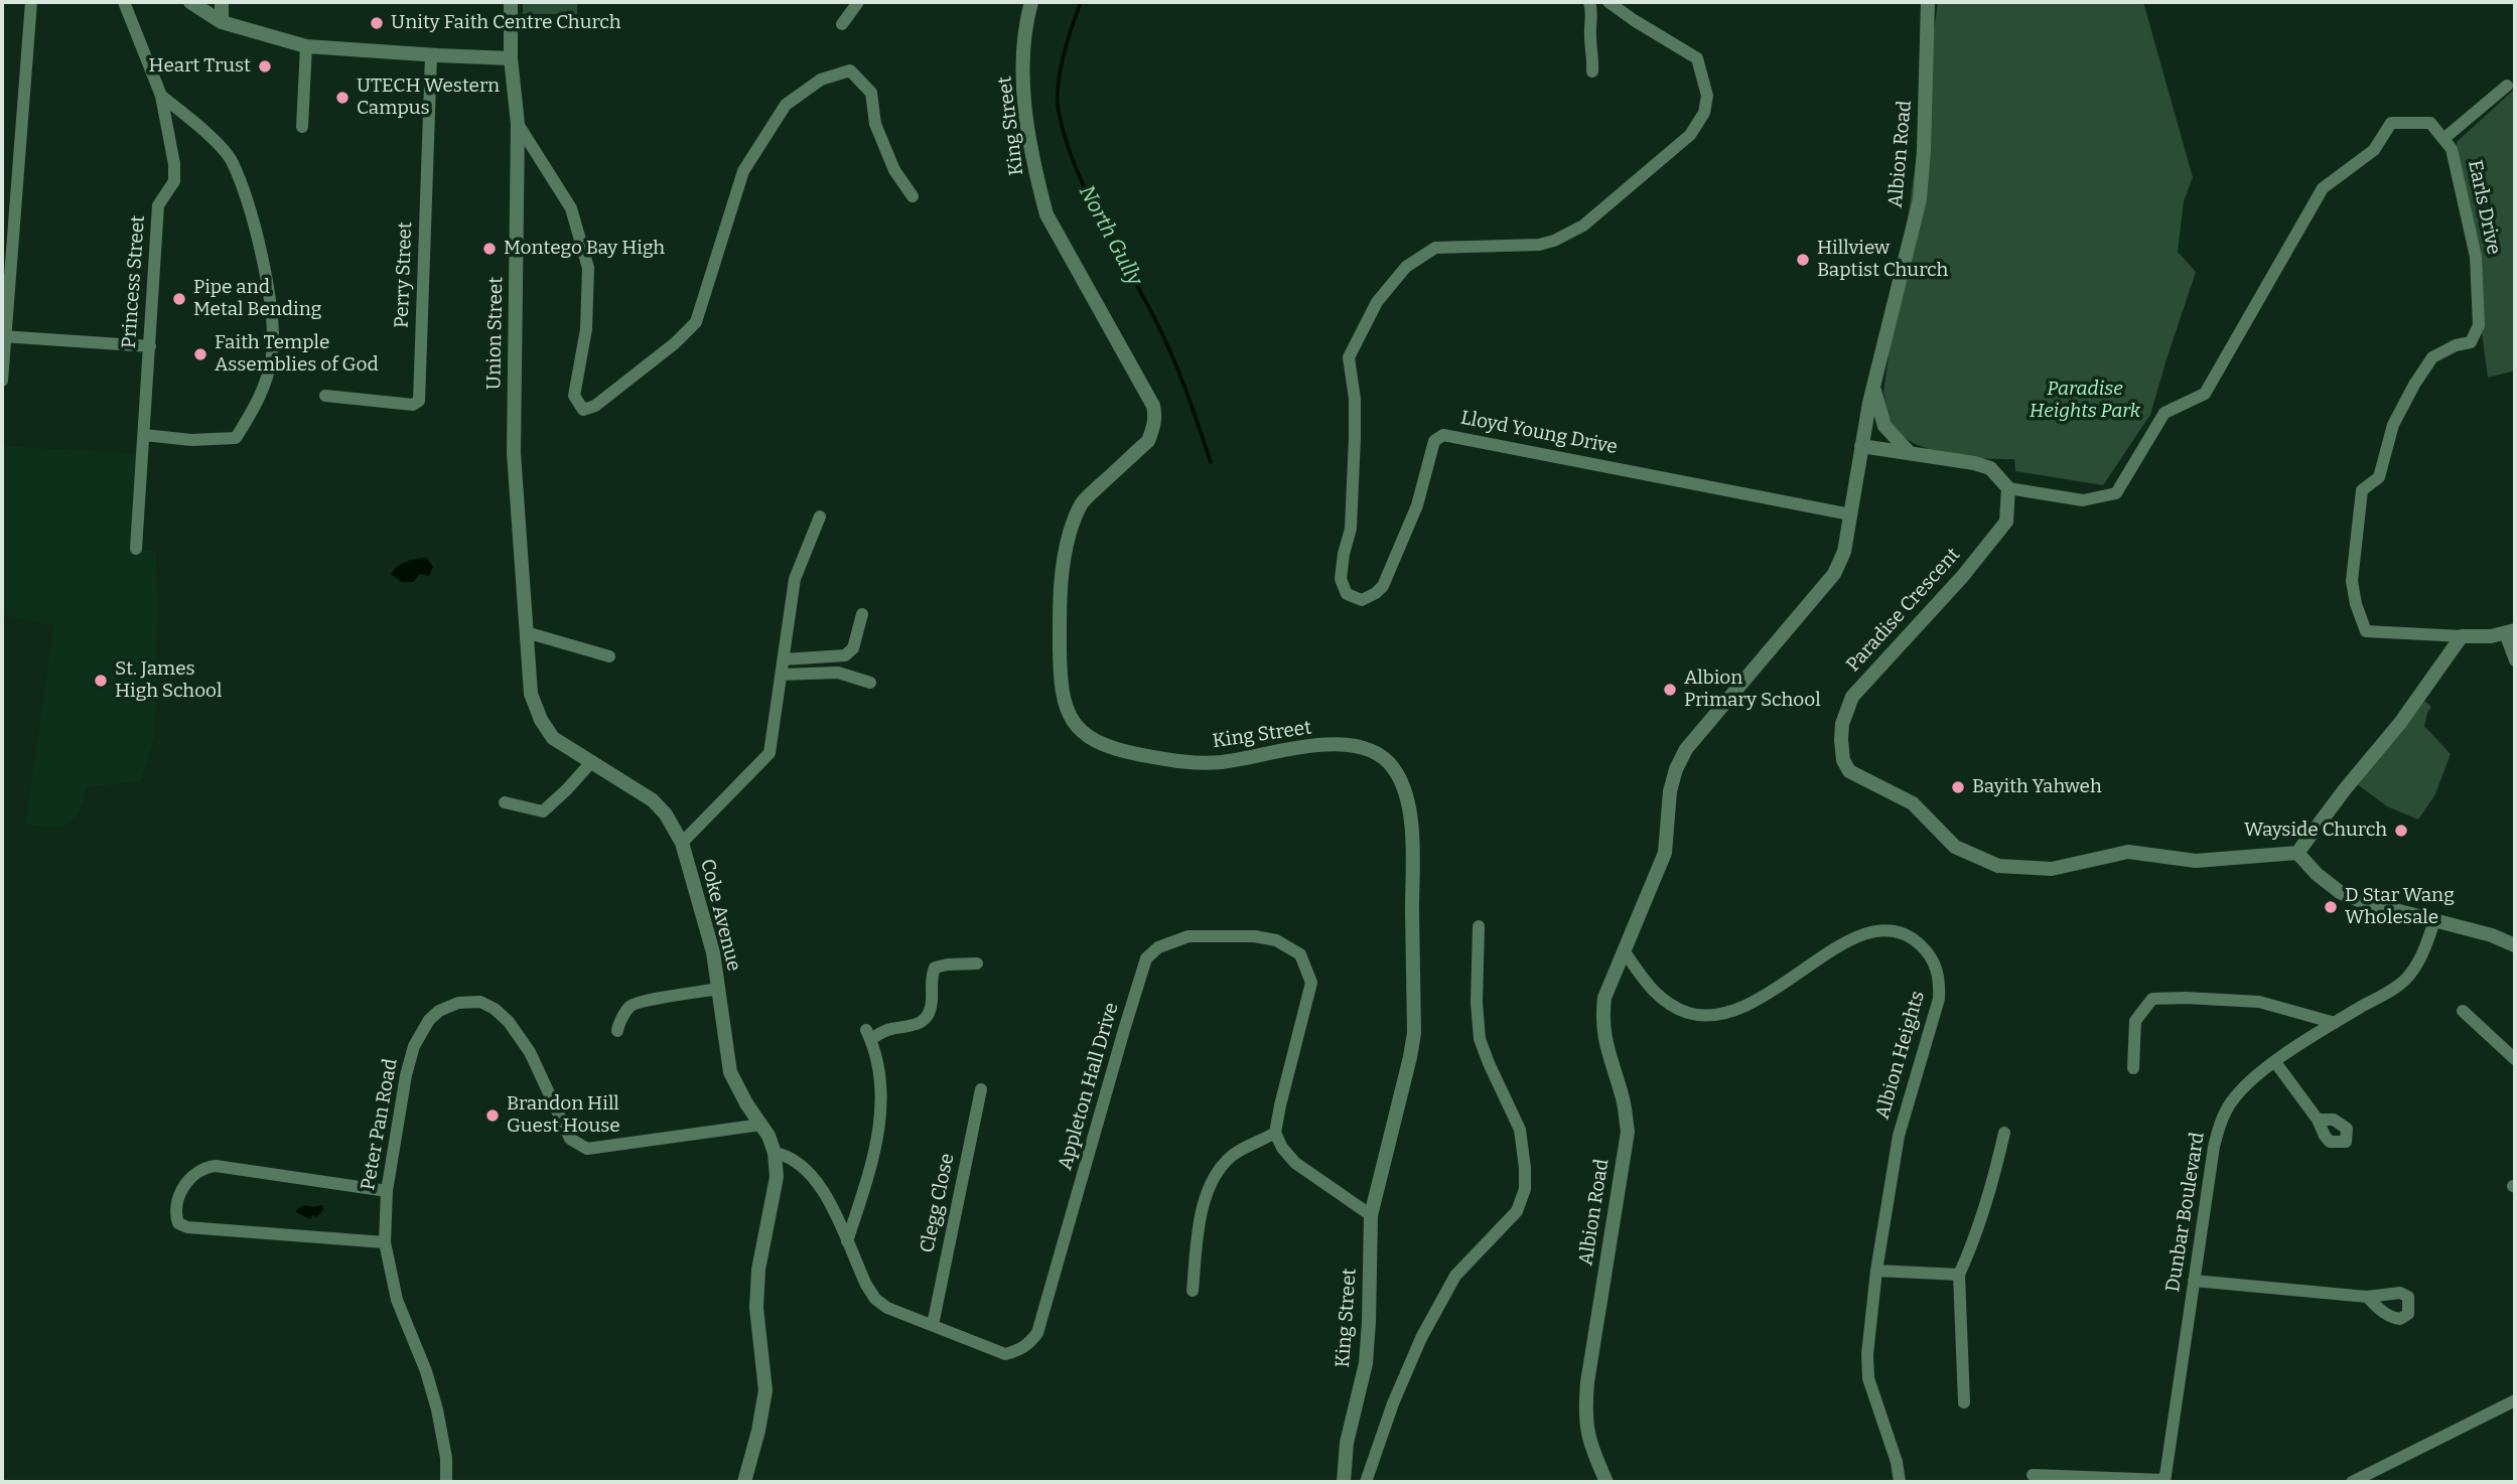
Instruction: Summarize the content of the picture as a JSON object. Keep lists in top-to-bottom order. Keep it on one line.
{"streets":{"street":["King Street","Albion Road","Earls Drive","Perry Street","Princess Street","Union Street","Lloyd Young Drive","Paradise Crescent","Coke Avenue","Albion Heights","Appleton Hall Drive","Peter Pan Road","Clegg Close","Dunbar Boulevard"]},"crossings":[["Albion Road","Lloyd Young Drive"],["Albion Road","Albion Heights"],["Union Street","Coke Avenue"],["Coke Avenue","Appleton Hall Drive"],["Coke Avenue","Peter Pan Road"],["Appleton Hall Drive","Clegg Close"]],"water":["North Gully"],"parks":["Paradise Heights Park"],"places":["Unity Faith Centre Church","Heart Trust","UTECH Western Campus","Montego Bay High","Hillview Baptist Church","Pipe and Metal Bending","Faith Temple Assemblies of God","St. James High School","Albion Primary School","Bayith Yahweh","Wayside Church","D Star Wang Wholesale","Brandon Hill Guest House"]}
